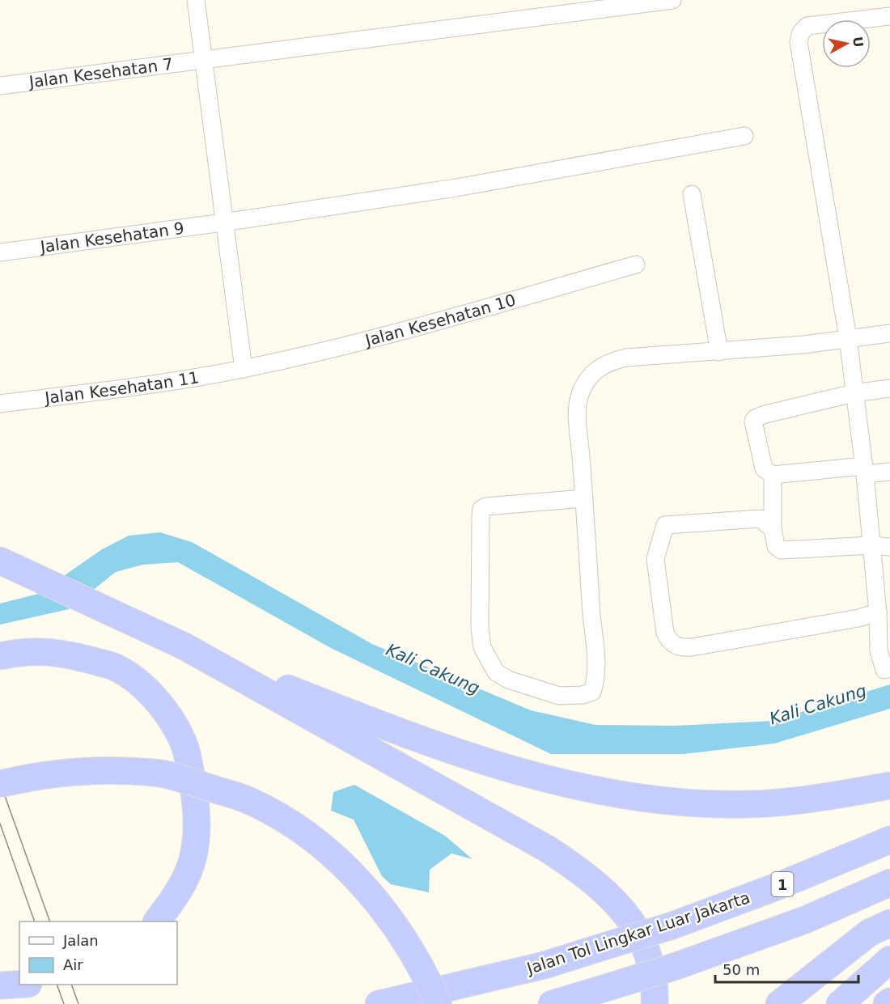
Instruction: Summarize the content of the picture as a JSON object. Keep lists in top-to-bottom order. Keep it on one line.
{"streets":{"highway":["1","Jalan Tol Lingkar Luar Jakarta"],"street":["Jalan Kesehatan 7","Jalan Kesehatan 9","Jalan Kesehatan 10","Jalan Kesehatan 11"]},"crossings":[["Jalan Kesehatan 10","Jalan Kesehatan 11"]],"water":["Kali Cakung"],"legend":["Jalan","Air"],"scale_bar":"50 m","north":"right"}
